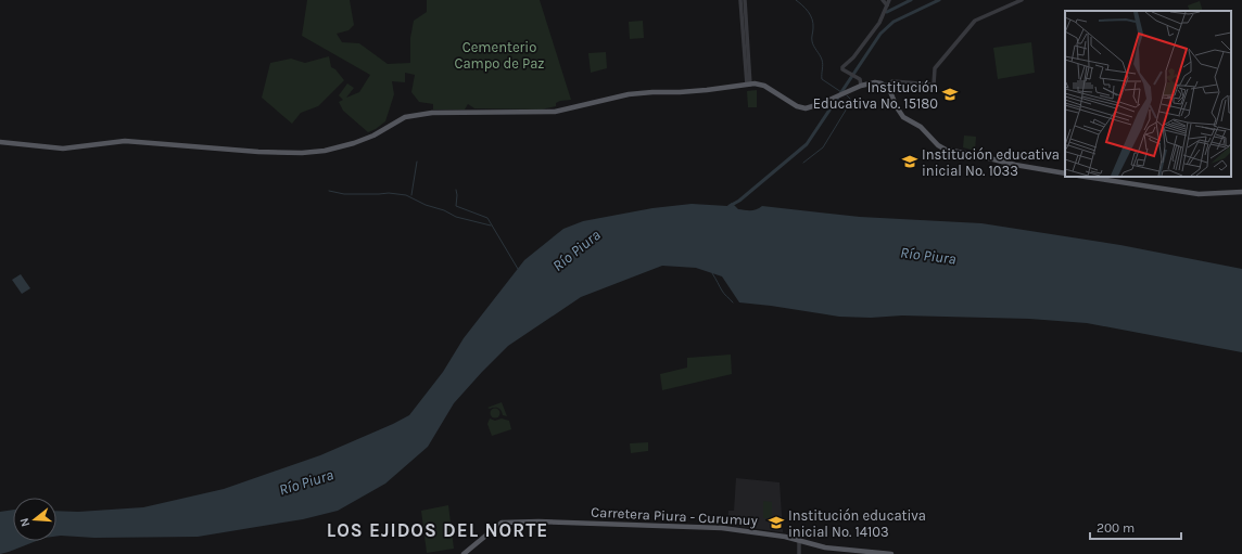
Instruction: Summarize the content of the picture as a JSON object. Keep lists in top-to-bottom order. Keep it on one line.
{"streets":{"main road":["Carretera Piura - Curumuy"]},"districts":["LOS EJIDOS DEL NORTE"],"water":["Río Piura"],"parks":["Cementerio Campo de Paz"],"places":{"school or university":["Institución Educativa No. 15180","Institución educativa inicial No. 1033","Institución educativa inicial No. 14103"]},"scale_bar":"200 m","north":"left"}
